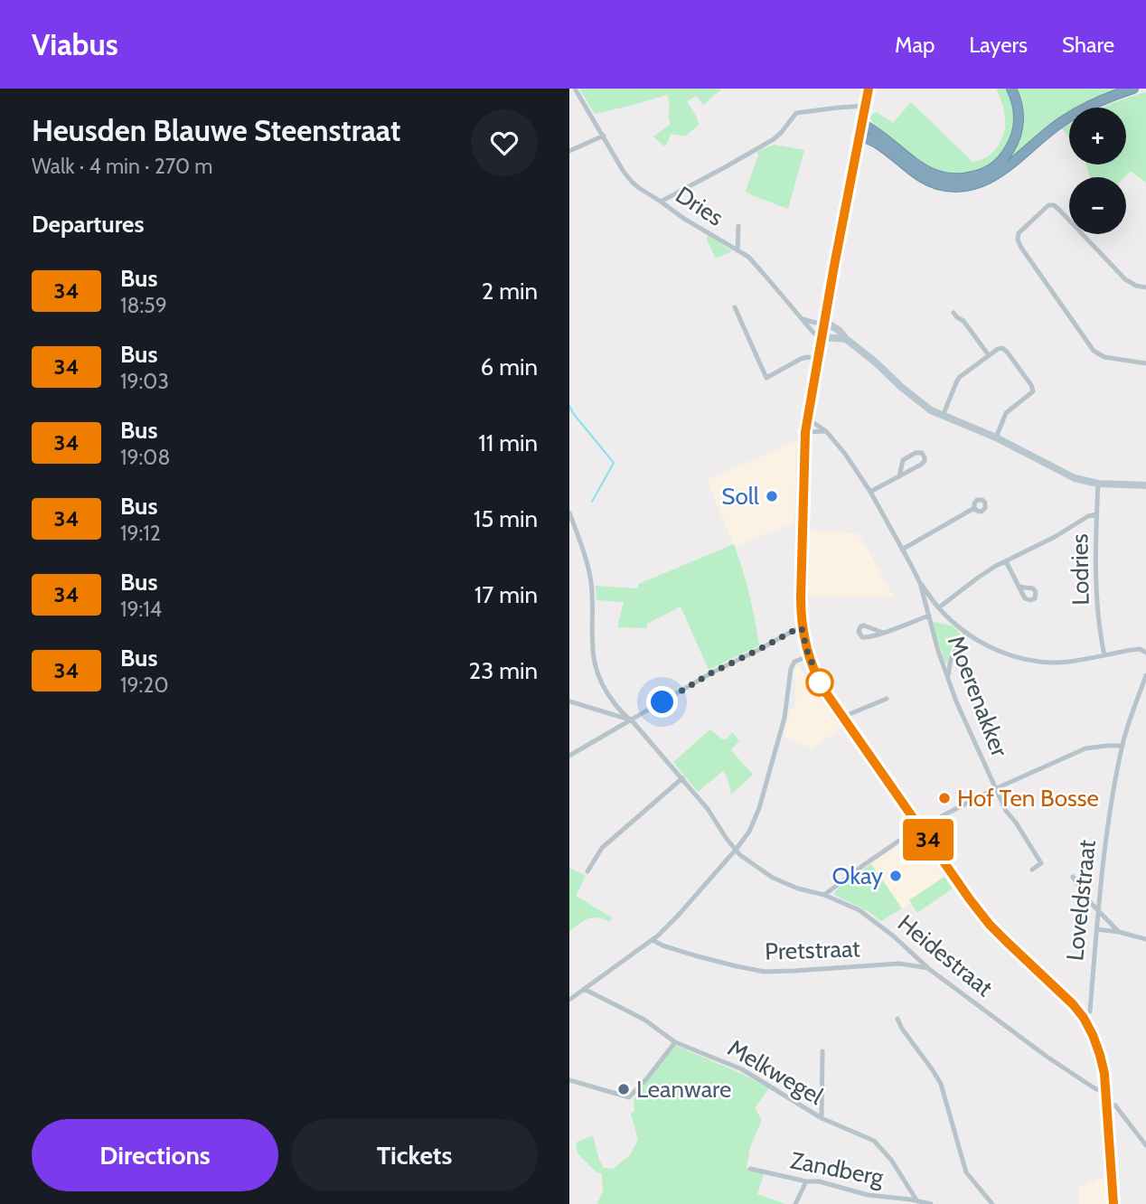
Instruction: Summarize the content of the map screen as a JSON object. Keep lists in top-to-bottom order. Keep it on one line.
{"streets":{"street":["Dries","Lodries","Moerenakker","Loveldstraat","Pretstraat","Heidestraat","Melkwegel","Zandberg"]},"crossings":[["Pretstraat","Heidestraat"],["Melkwegel","Zandberg"]],"places":["Soll","Hof Ten Bosse","Okay","Leanware"],"lines":["bus line 34"],"page":{"header":"Viabus","nav":["Map","Layers","Share"],"heading":[["Heusden Blauwe Steenstraat","Walk · 4 min · 270 m"],"Departures"],"on_map":"34","map_buttons":["+","−"],"list":[{"mark":"34","name":"Bus","note":"18:59","value":"2 min"},{"mark":"34","name":"Bus","note":"19:03","value":"6 min"},{"mark":"34","name":"Bus","note":"19:08","value":"11 min"},{"mark":"34","name":"Bus","note":"19:12","value":"15 min"},{"mark":"34","name":"Bus","note":"19:14","value":"17 min"},{"mark":"34","name":"Bus","note":"19:20","value":"23 min"}],"buttons":["Directions","Tickets"]}}
